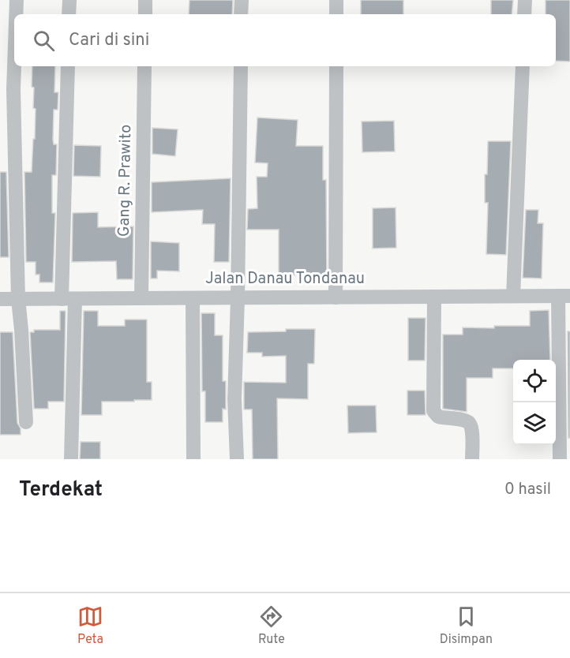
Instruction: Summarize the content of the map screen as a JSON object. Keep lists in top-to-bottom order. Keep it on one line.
{"streets":{"street":["Gang R. Prawito","Jalan Danau Tondanau"]},"crossings":[["Gang R. Prawito","Jalan Danau Tondanau"]],"page":{"search":"Cari di sini","heading":["Terdekat","0 hasil"],"nav":["Peta","Rute","Disimpan"]}}
